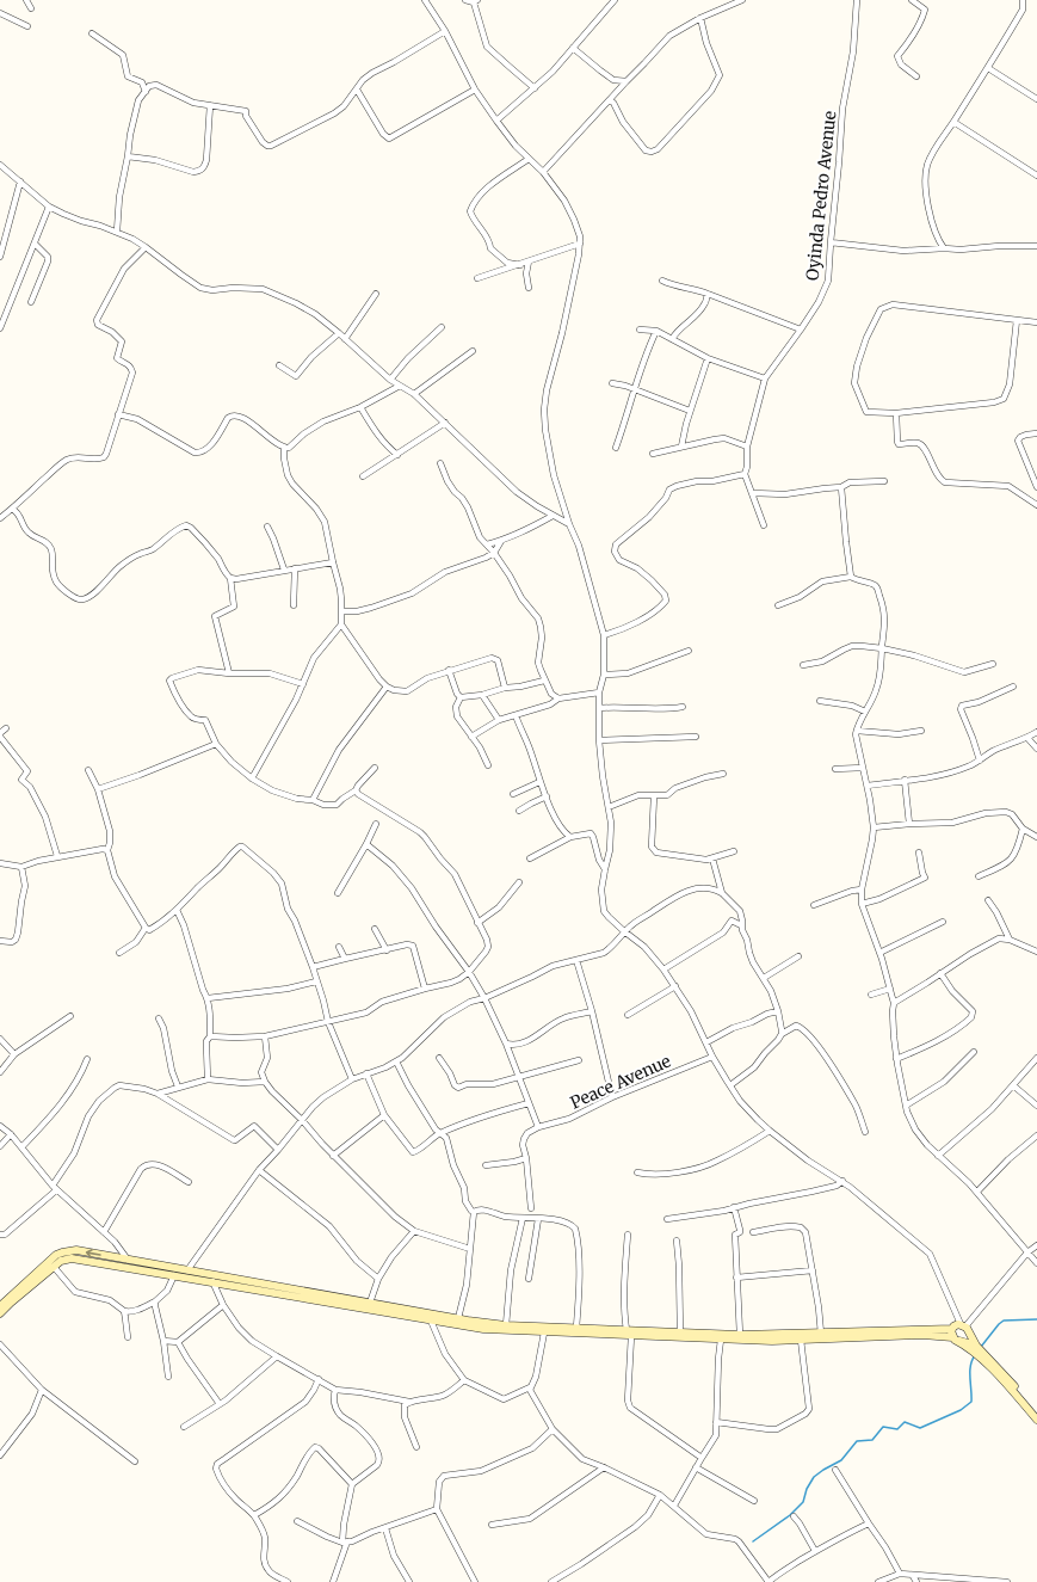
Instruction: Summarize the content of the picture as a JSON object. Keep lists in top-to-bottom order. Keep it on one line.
{"streets":{"street":["Oyinda Pedro Avenue","Peace Avenue"]}}
